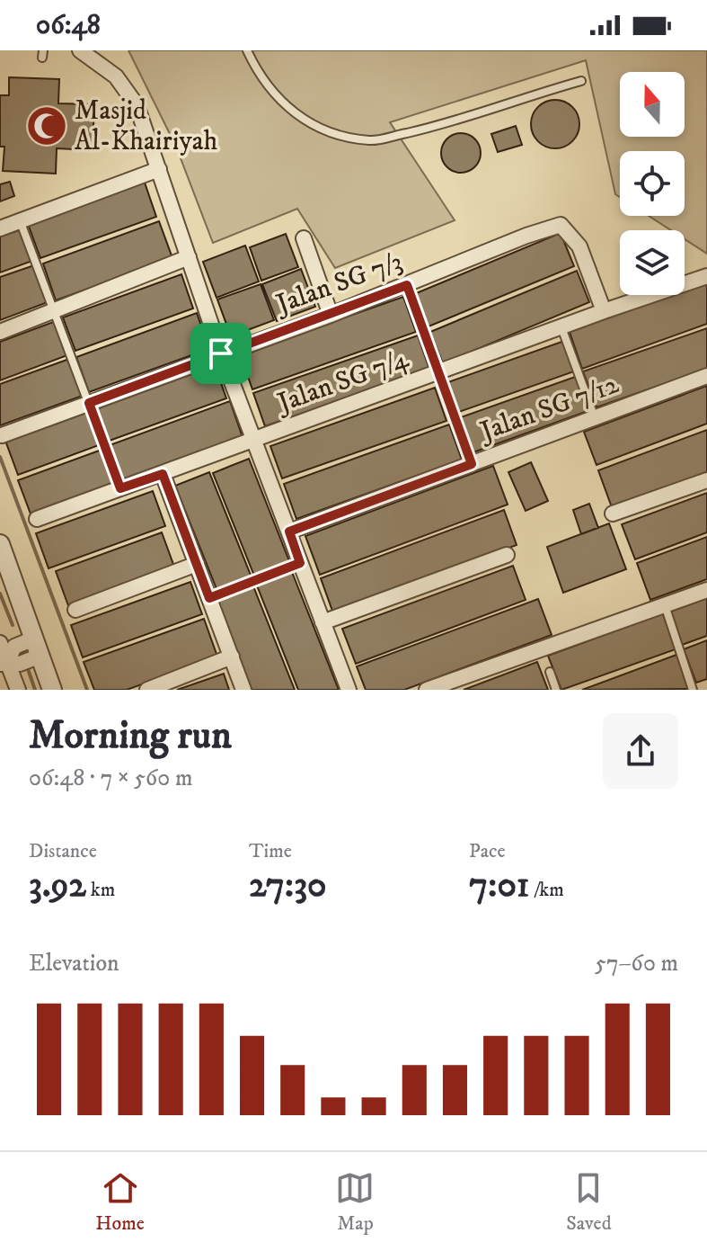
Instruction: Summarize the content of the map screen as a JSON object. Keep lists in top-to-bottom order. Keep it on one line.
{"streets":{"street":["Jalan SG 7/3","Jalan SG 7/4","Jalan SG 7/12"]},"crossings":[["Jalan SG 7/3","Jalan SG 7/4"]],"places":{"mosque":["Masjid Al-Khairiyah"]},"north":"top","page":{"status":"06:48","heading":["Morning run","06:48 · 7 × 560 m"],"stats":[["Distance","3.92 km"],["Time","27:30"],["Pace","7:01 /km"]],"chart":["Elevation","57–60 m"],"tabs":["Home","Map","Saved"]}}
